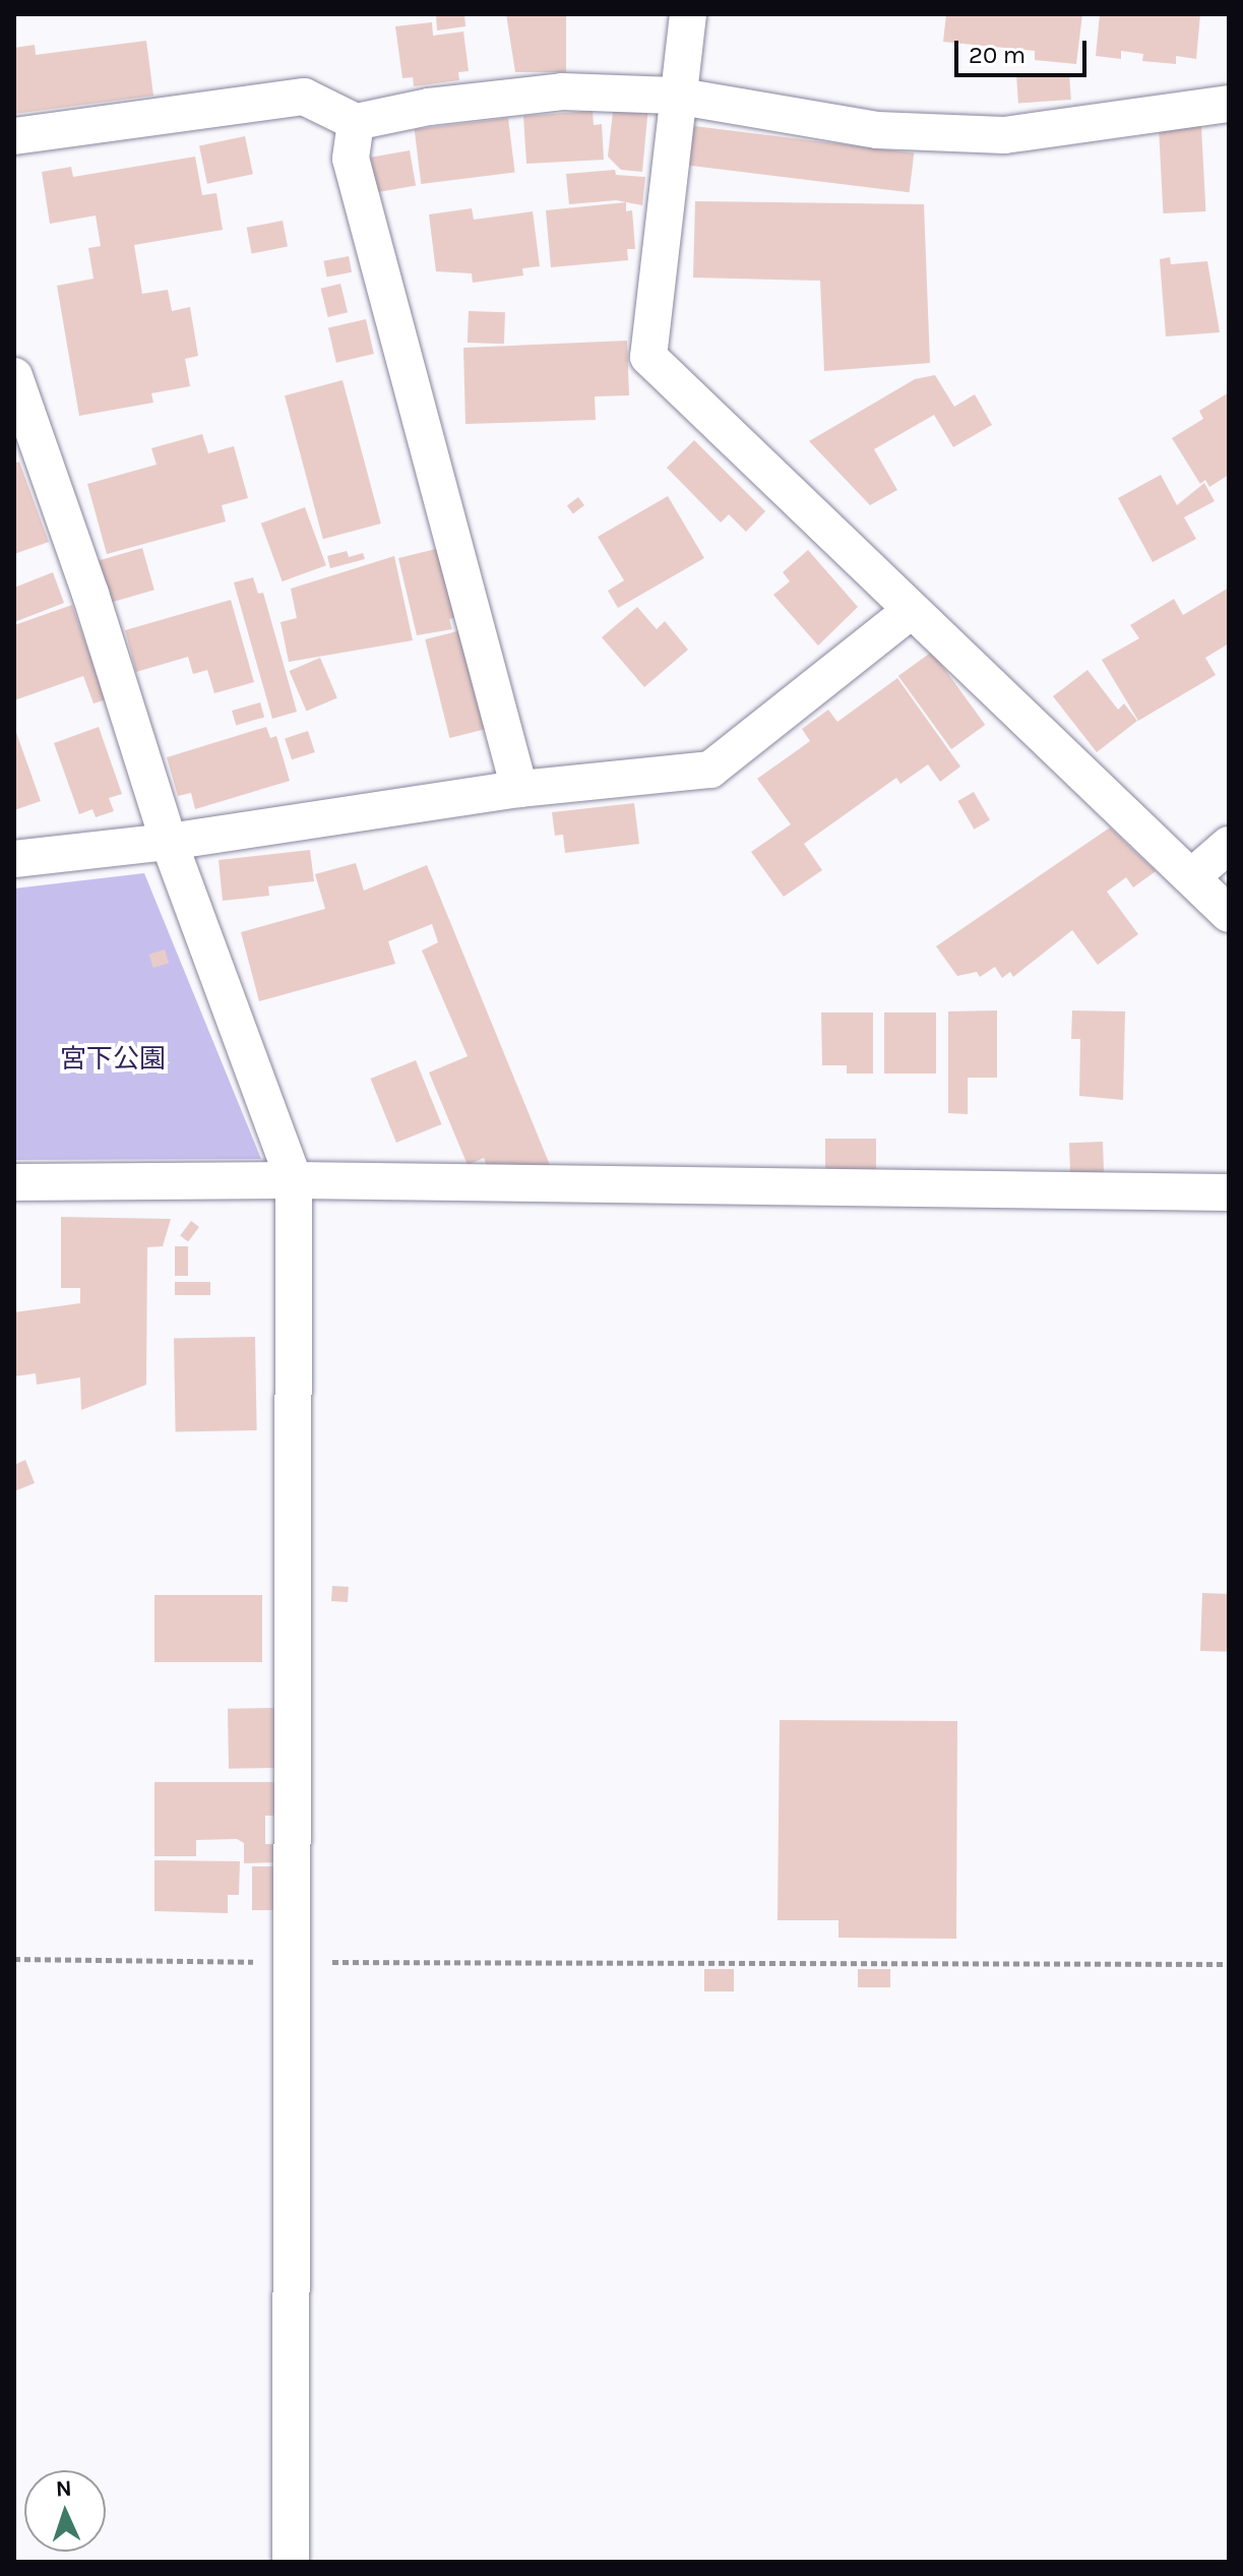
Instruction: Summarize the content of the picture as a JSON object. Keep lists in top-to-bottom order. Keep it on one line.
{"parks":["宮下公園"],"scale_bar":"20 m","north":"top"}
